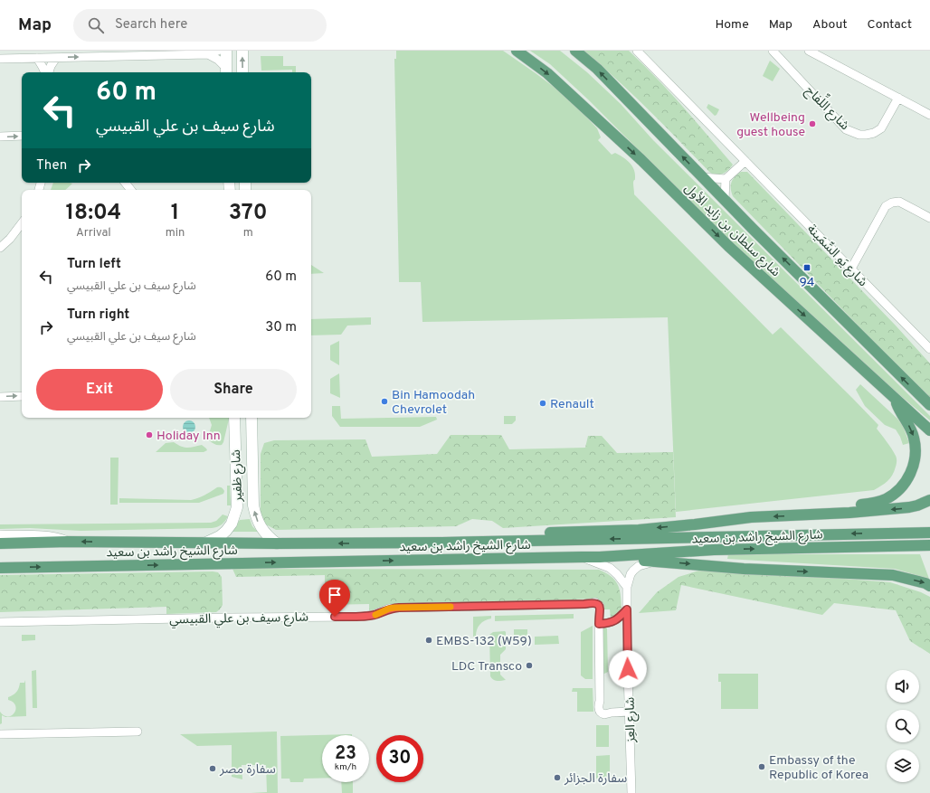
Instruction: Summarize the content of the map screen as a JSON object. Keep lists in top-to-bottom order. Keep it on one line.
{"streets":{"main road":["شارع سلطان بن زايد الأول","شارع ظفير","شارع الشيخ راشد بن سعيد"],"street":["شارع اللِّفاح","شارع يَو السِّمَينة","شارع سيف بن علي القبيسي","شارع العِز"]},"crossings":[["شارع ظفير","شارع الشيخ راشد بن سعيد"]],"one_way":["شارع ظفير"],"places":{"other":["Wellbeing guest house","Bin Hamoodah Chevrolet","Renault","Holiday Inn","EMBS-132 (W59)","LDC Transco","Embassy of the Republic of Korea","سفارة مصر","سفارة الجزائر"],"transit":["94"]},"page":{"header":"Map","search":"Search here","nav":["Home","Map","About","Contact"],"turn":["60 m","شارع سيف بن علي القبيسي"],"then":"Then","eta":["18:04","Arrival","1","min","370","m"],"list":[{"name":"Turn left","note":"شارع سيف بن علي القبيسي","value":"60 m"},{"name":"Turn right","note":"شارع سيف بن علي القبيسي","value":"30 m"}],"buttons":["Exit","Share"],"speed":"23 km/h","limit":"30"}}
